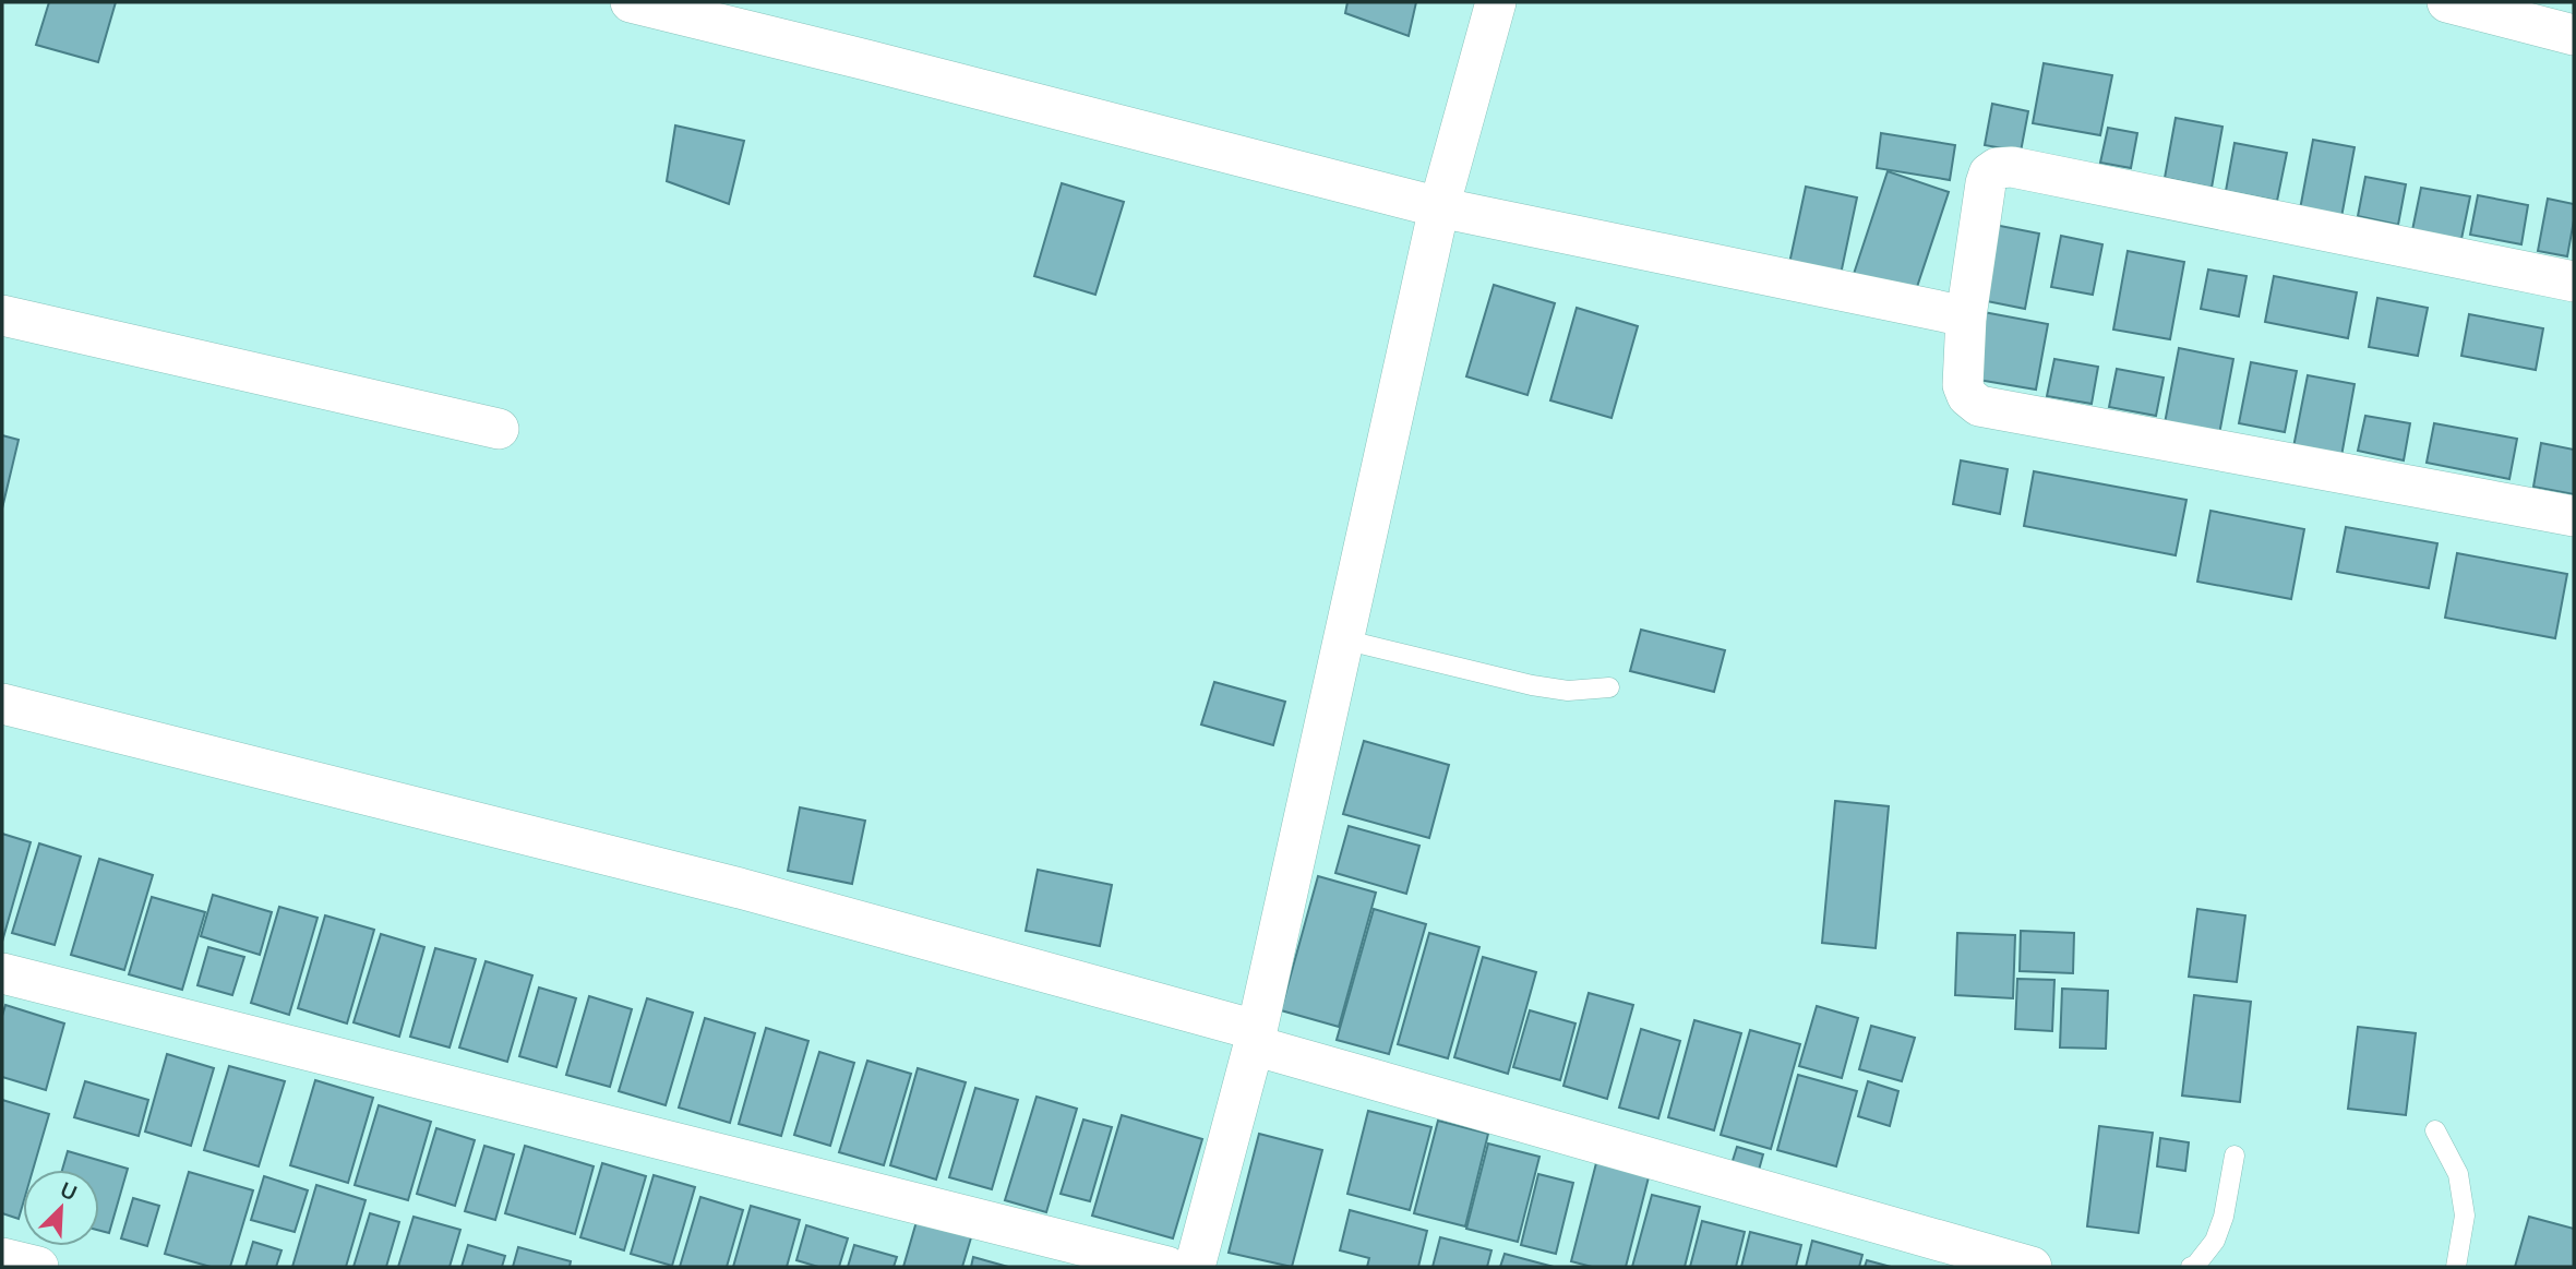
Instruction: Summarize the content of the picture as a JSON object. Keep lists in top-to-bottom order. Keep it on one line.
{"north":"top right"}
